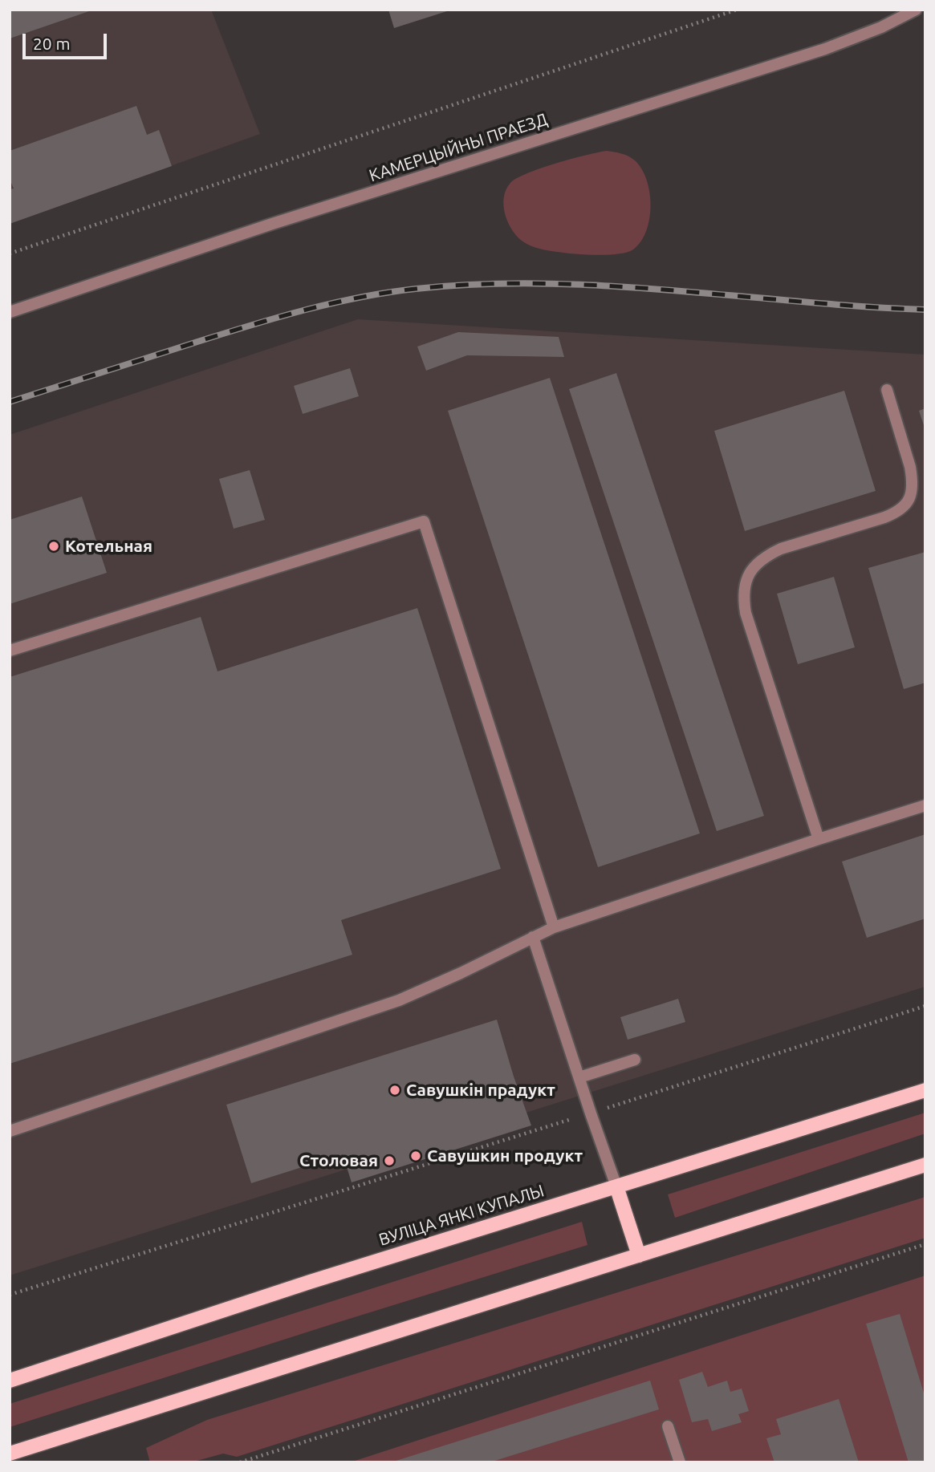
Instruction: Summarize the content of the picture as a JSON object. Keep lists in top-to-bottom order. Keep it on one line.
{"streets":{"main road":["ВУЛІЦА ЯНКІ КУПАЛЫ"],"street":["КАМЕРЦЫЙНЫ ПРАЕЗД"]},"places":["Котельная","Савушкін прадукт","Савушкин продукт","Столовая"],"scale_bar":"20 m"}
